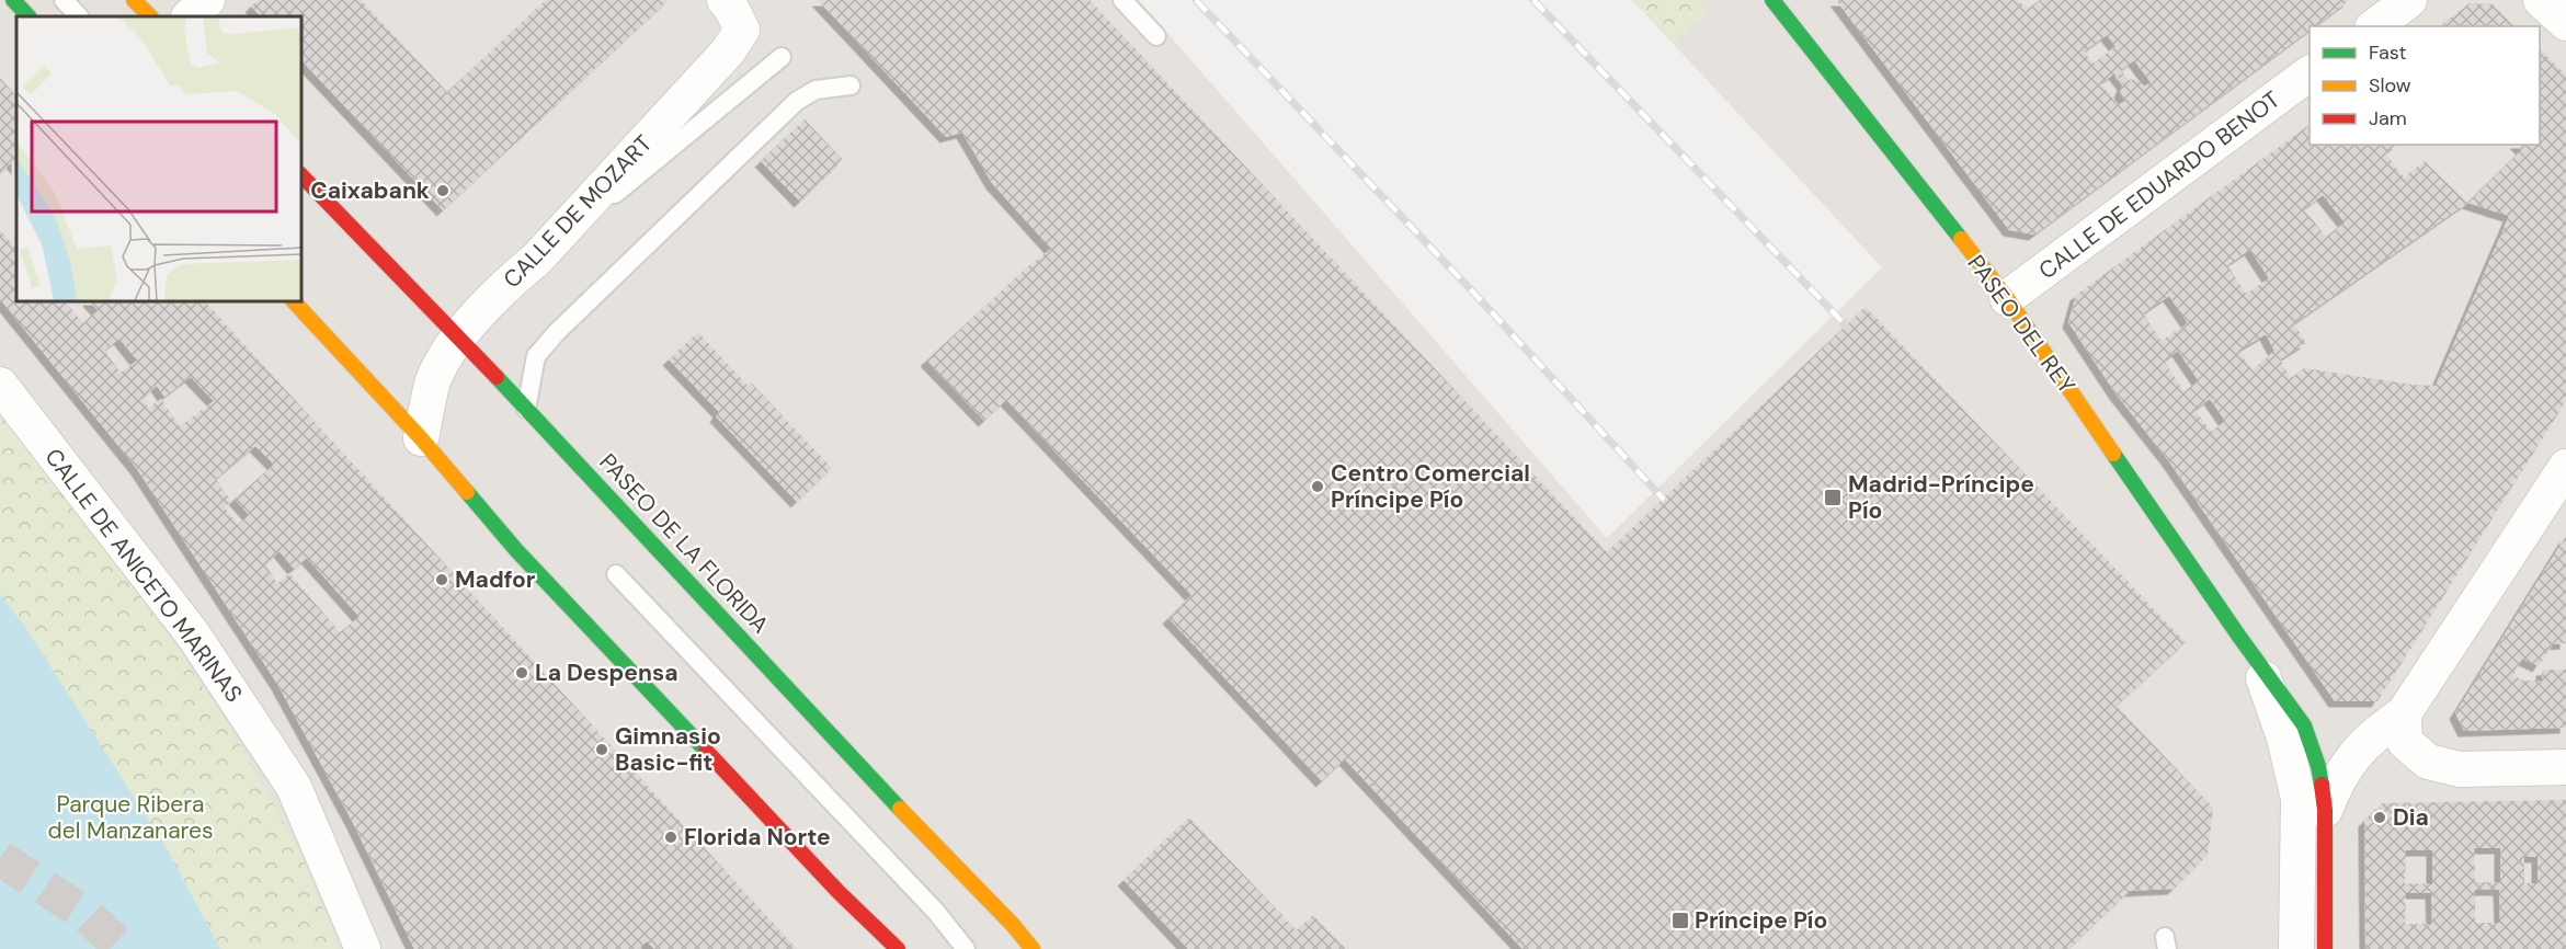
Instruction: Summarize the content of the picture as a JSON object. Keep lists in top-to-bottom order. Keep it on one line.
{"streets":{"main road":["PASEO DEL REY","PASEO DE LA FLORIDA"],"street":["CALLE DE EDUARDO BENOT","CALLE DE MOZART","CALLE DE ANICETO MARINAS"]},"crossings":[["CALLE DE EDUARDO BENOT","PASEO DEL REY"],["CALLE DE MOZART","PASEO DE LA FLORIDA"]],"parks":["Parque Ribera del Manzanares"],"places":{"other":["Caixabank","Centro Comercial Príncipe Pío","Madfor","La Despensa","Gimnasio Basic-fit","Dia","Florida Norte"],"transit":["Madrid-Príncipe Pío","Príncipe Pío"]},"legend":["Fast","Slow","Jam"]}
